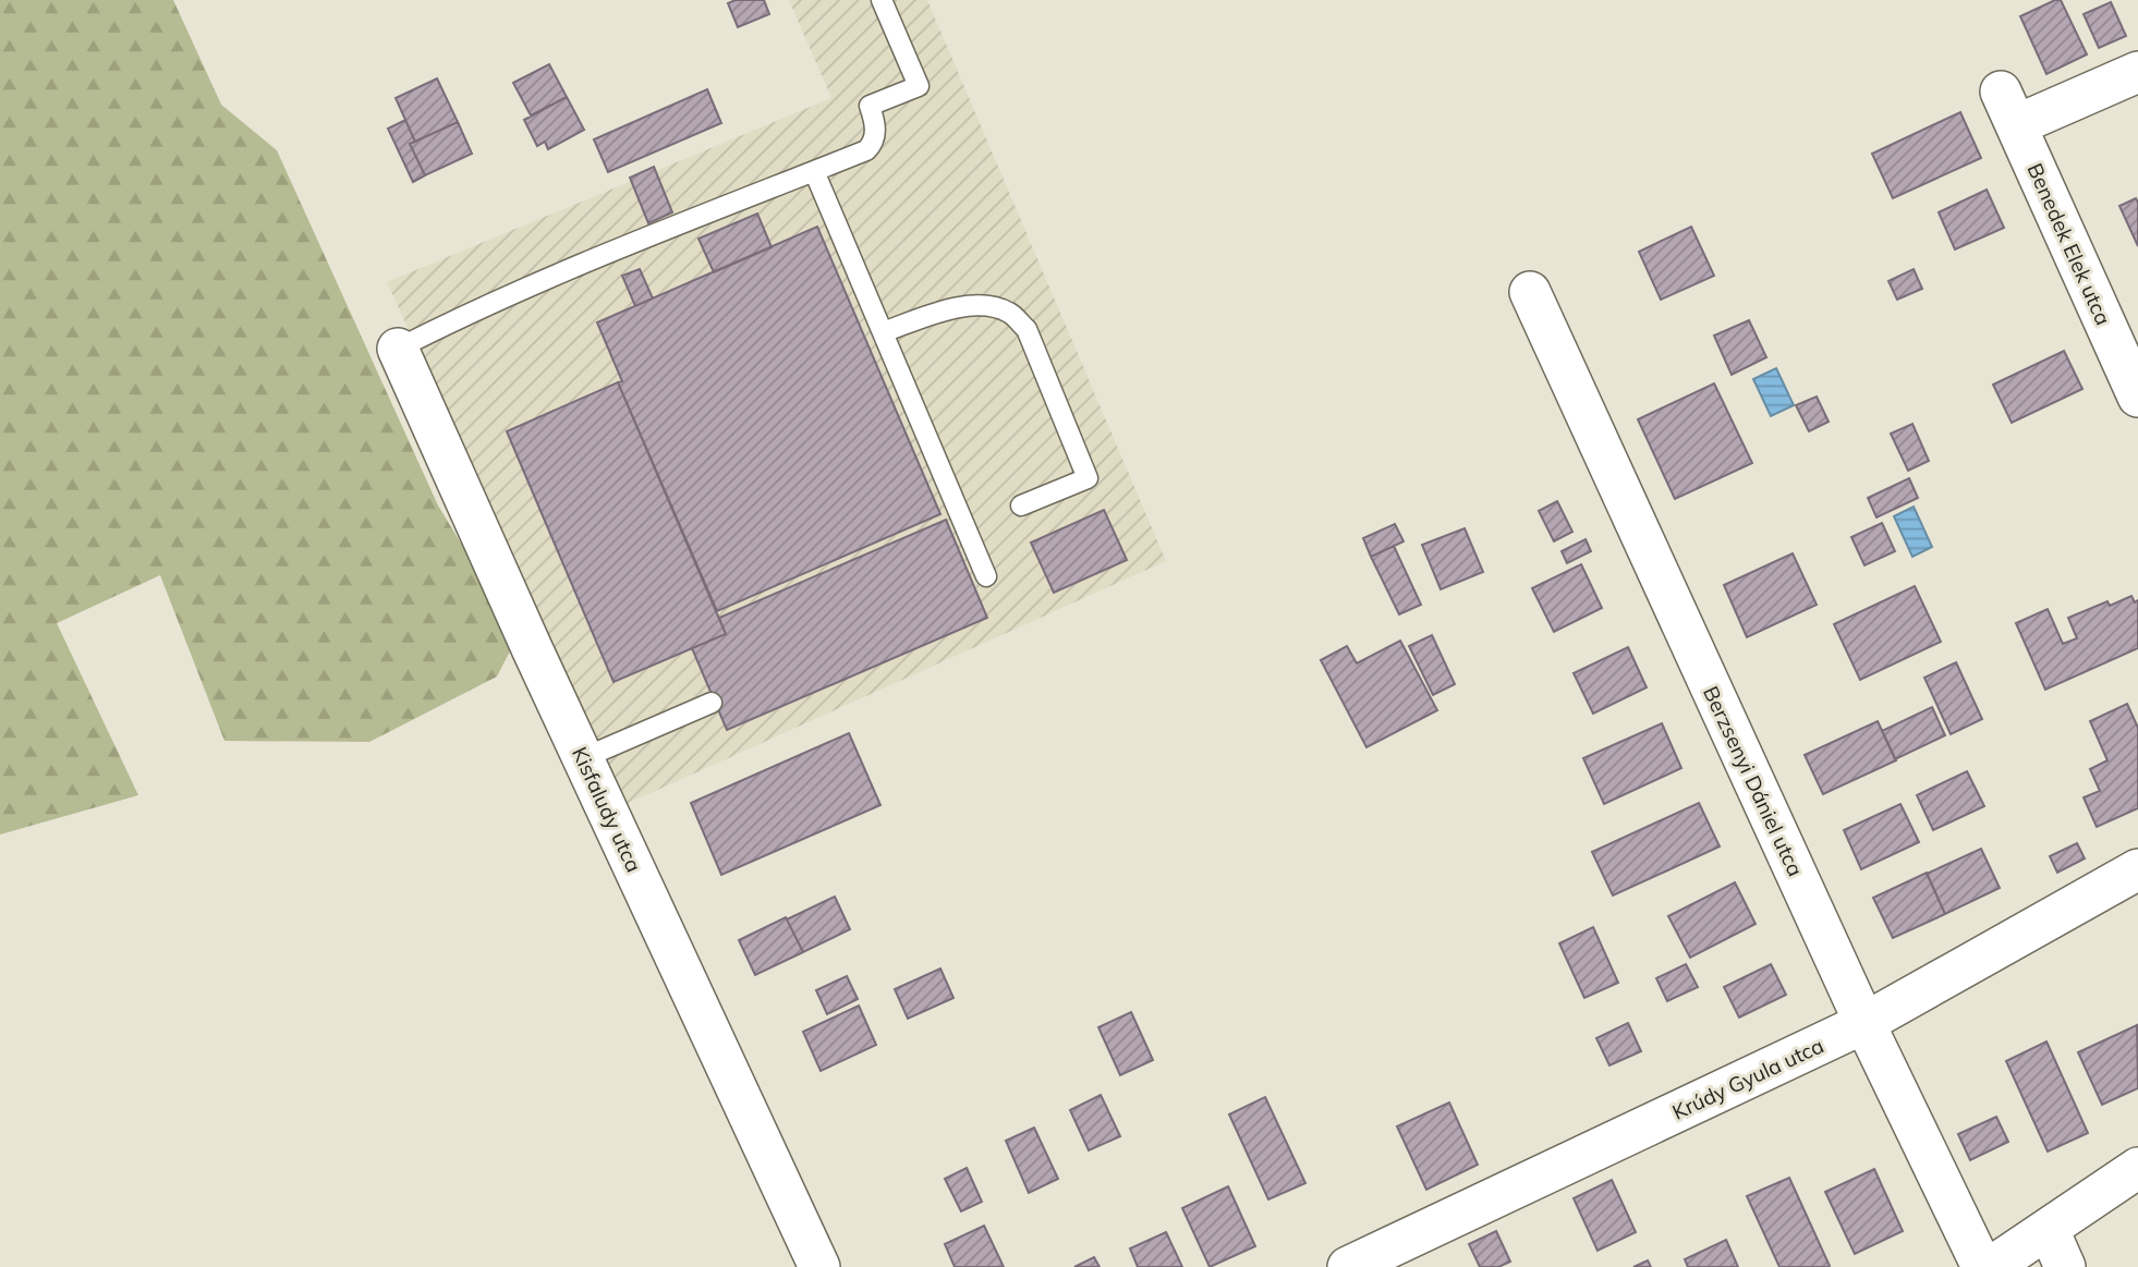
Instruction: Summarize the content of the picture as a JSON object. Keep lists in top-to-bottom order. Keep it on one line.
{"streets":{"street":["Benedek Elek utca","Berzsenyi Dániel utca","Kisfaludy utca","Krúdy Gyula utca"]},"crossings":[["Berzsenyi Dániel utca","Krúdy Gyula utca"]]}
